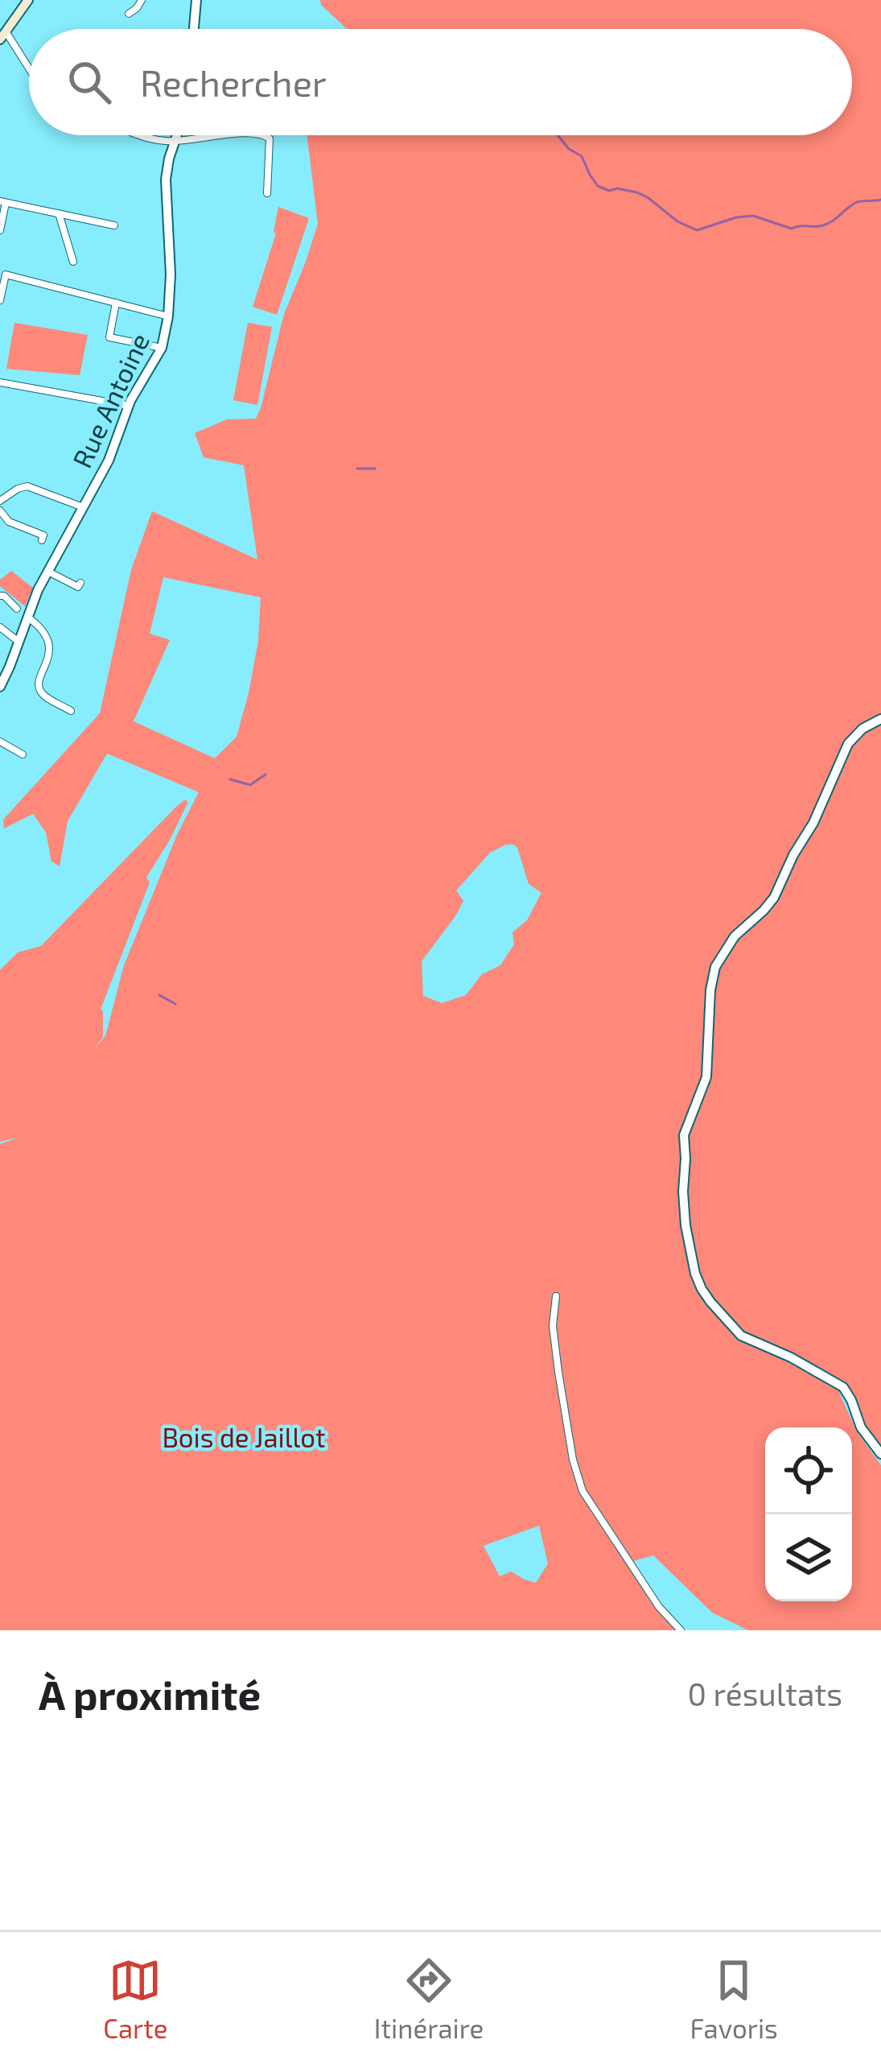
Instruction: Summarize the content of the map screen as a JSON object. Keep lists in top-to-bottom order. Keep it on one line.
{"streets":{"street":["Rue Antoine"]},"parks":["Bois de Jaillot"],"page":{"search":"Rechercher","heading":["À proximité","0 résultats"],"nav":["Carte","Itinéraire","Favoris"]}}
